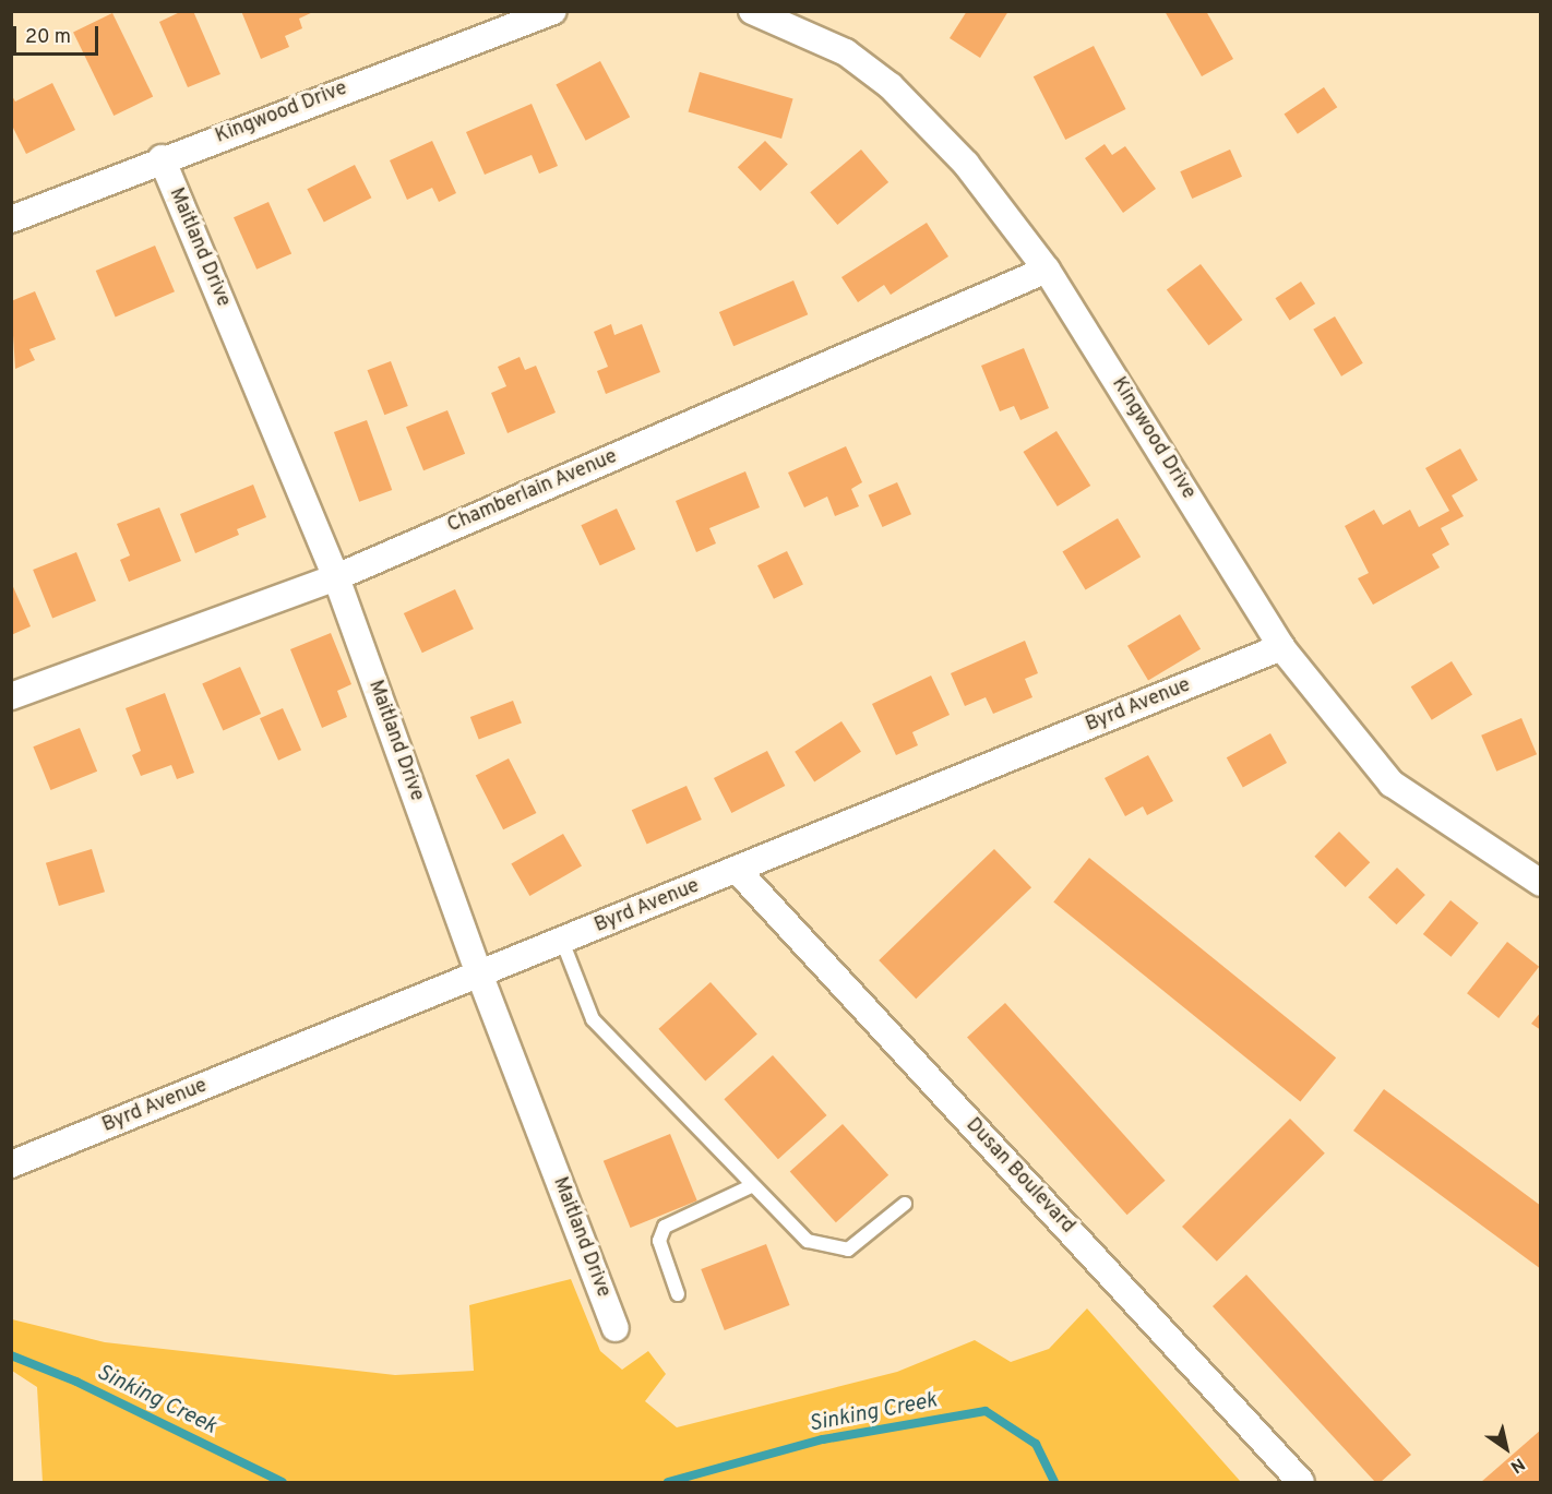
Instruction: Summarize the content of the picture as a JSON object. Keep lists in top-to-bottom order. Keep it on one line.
{"streets":{"street":["Kingwood Drive","Maitland Drive","Chamberlain Avenue","Byrd Avenue","Dusan Boulevard"]},"crossings":[["Kingwood Drive","Maitland Drive"],["Kingwood Drive","Chamberlain Avenue"],["Kingwood Drive","Byrd Avenue"],["Maitland Drive","Chamberlain Avenue"],["Maitland Drive","Byrd Avenue"],["Byrd Avenue","Dusan Boulevard"]],"water":["Sinking Creek"],"scale_bar":"20 m","north":"bottom right"}
